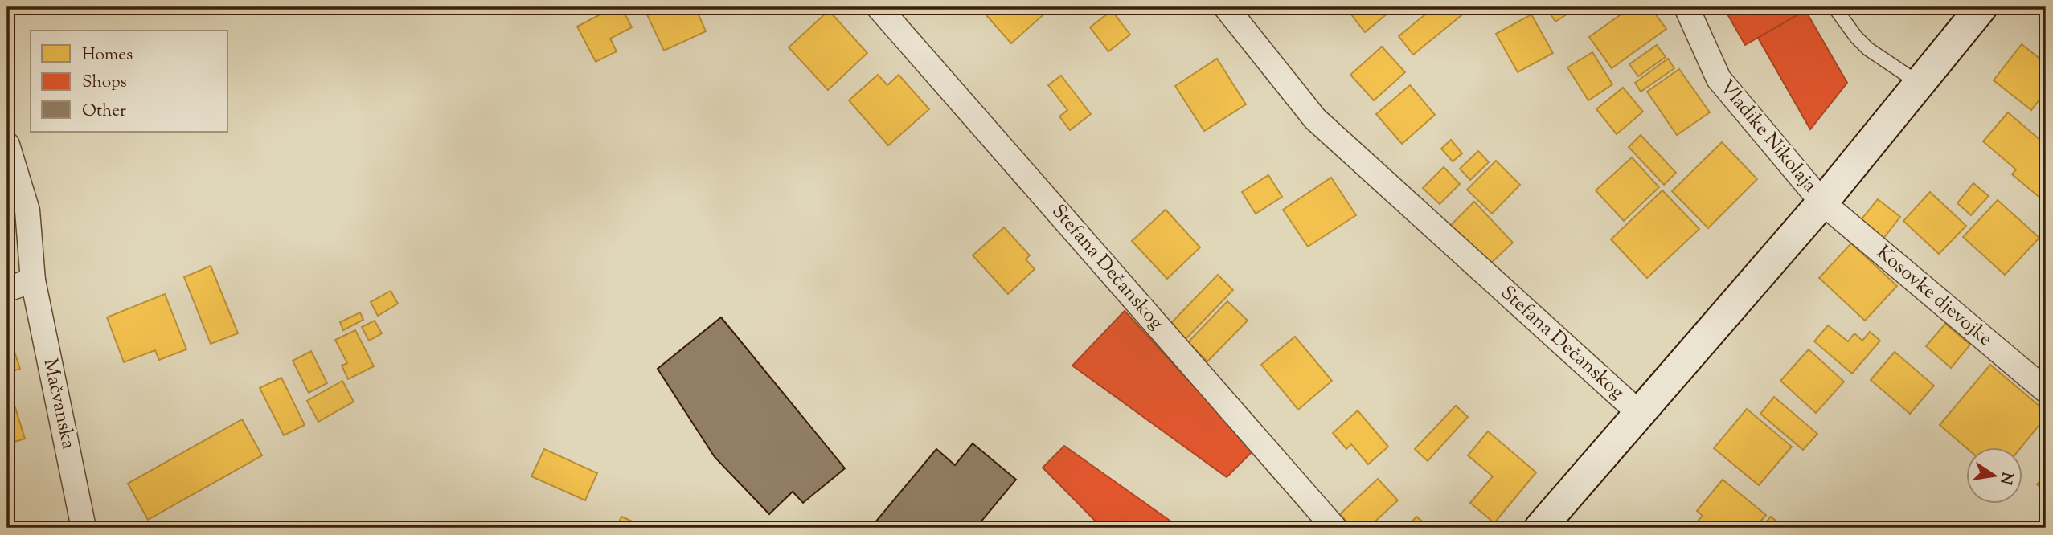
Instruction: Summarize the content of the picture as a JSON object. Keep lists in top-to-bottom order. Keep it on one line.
{"streets":{"main road":["Stefana Dečanskog"],"street":["Vladike Nikolaja","Kosovke djevojke","Mačvanska"]},"crossings":[["Vladike Nikolaja","Stefana Dečanskog"],["Vladike Nikolaja","Kosovke djevojke"],["Stefana Dečanskog","Kosovke djevojke"]],"legend":["Homes","Shops","Other"],"north":"right"}
